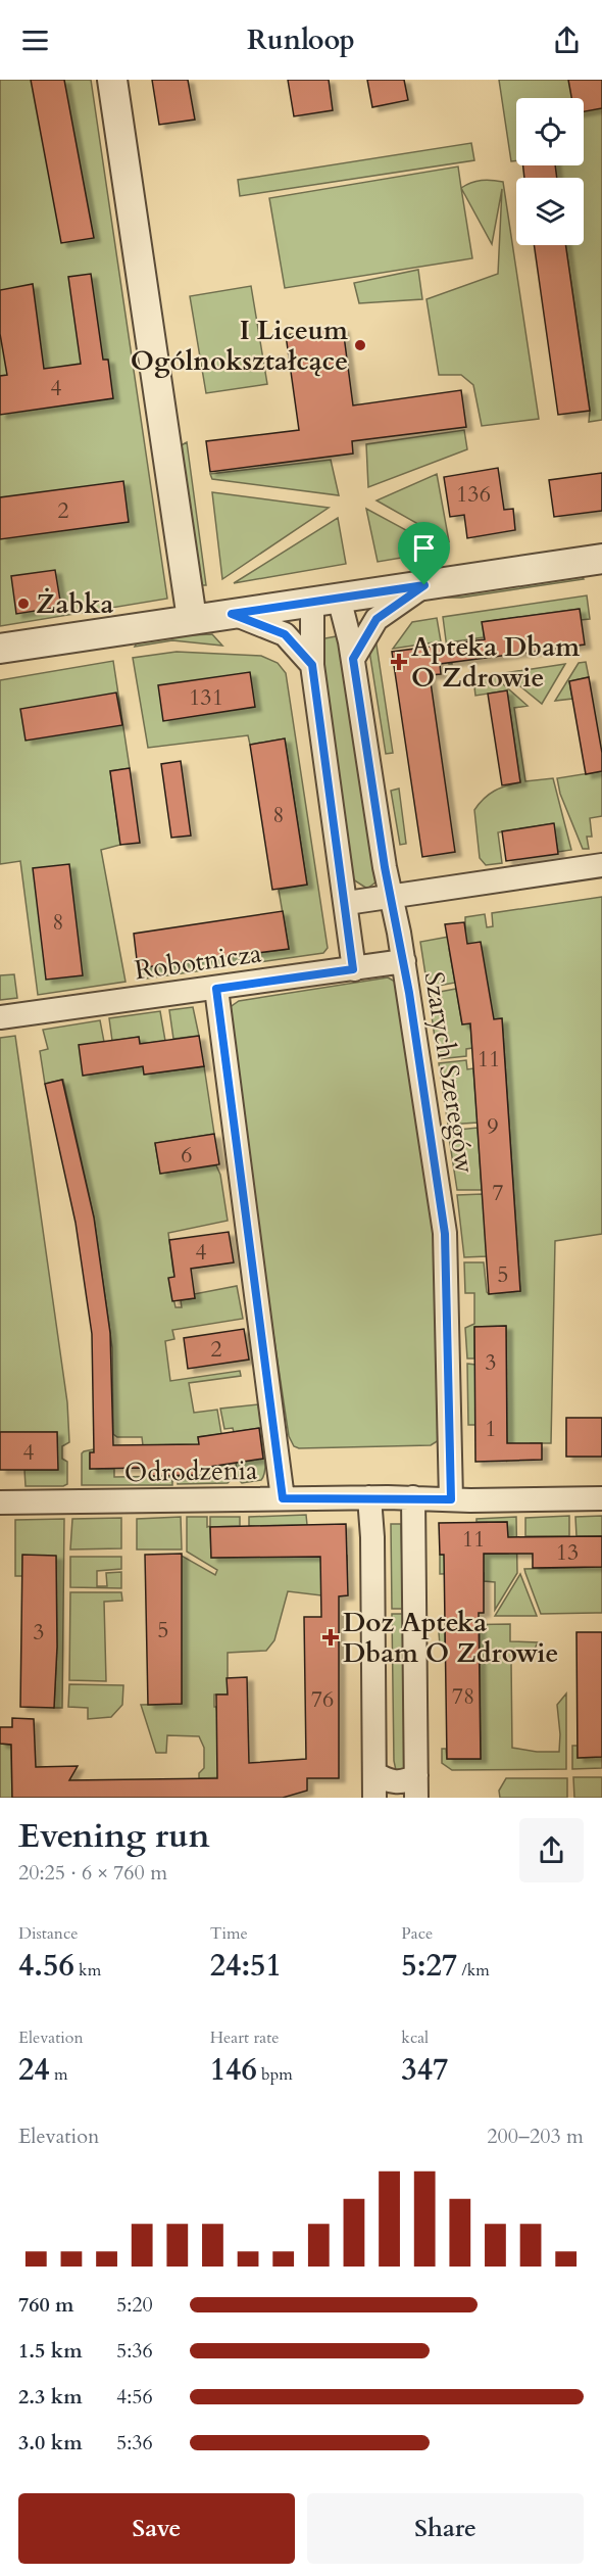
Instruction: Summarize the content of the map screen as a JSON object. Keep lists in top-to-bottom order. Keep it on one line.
{"streets":{"street":["Robotnicza","Szarych Szeregów","Odrodzenia"]},"crossings":[["Robotnicza","Szarych Szeregów"],["Szarych Szeregów","Odrodzenia"]],"places":{"other":["I Liceum Ogólnokształcące","Żabka"],"health":["Apteka Dbam O Zdrowie","Doz Apteka Dbam O Zdrowie"]},"house_numbers":["4","136","2","131","8","8","11","9","6","7","4","5","2","3","1","4","11","13","5","3","78","76"],"page":{"header":"Runloop","heading":["Evening run","20:25 · 6 × 760 m"],"stats":[["Distance","4.56 km"],["Time","24:51"],["Pace","5:27 /km"],["Elevation","24 m"],["Heart rate","146 bpm"],["kcal","347"]],"chart":["Elevation","200–203 m"],"list":[{"name":"760 m","note":"5:20"},{"name":"1.5 km","note":"5:36"},{"name":"2.3 km","note":"4:56"},{"name":"3.0 km","note":"5:36"}],"buttons":["Save","Share"]}}
